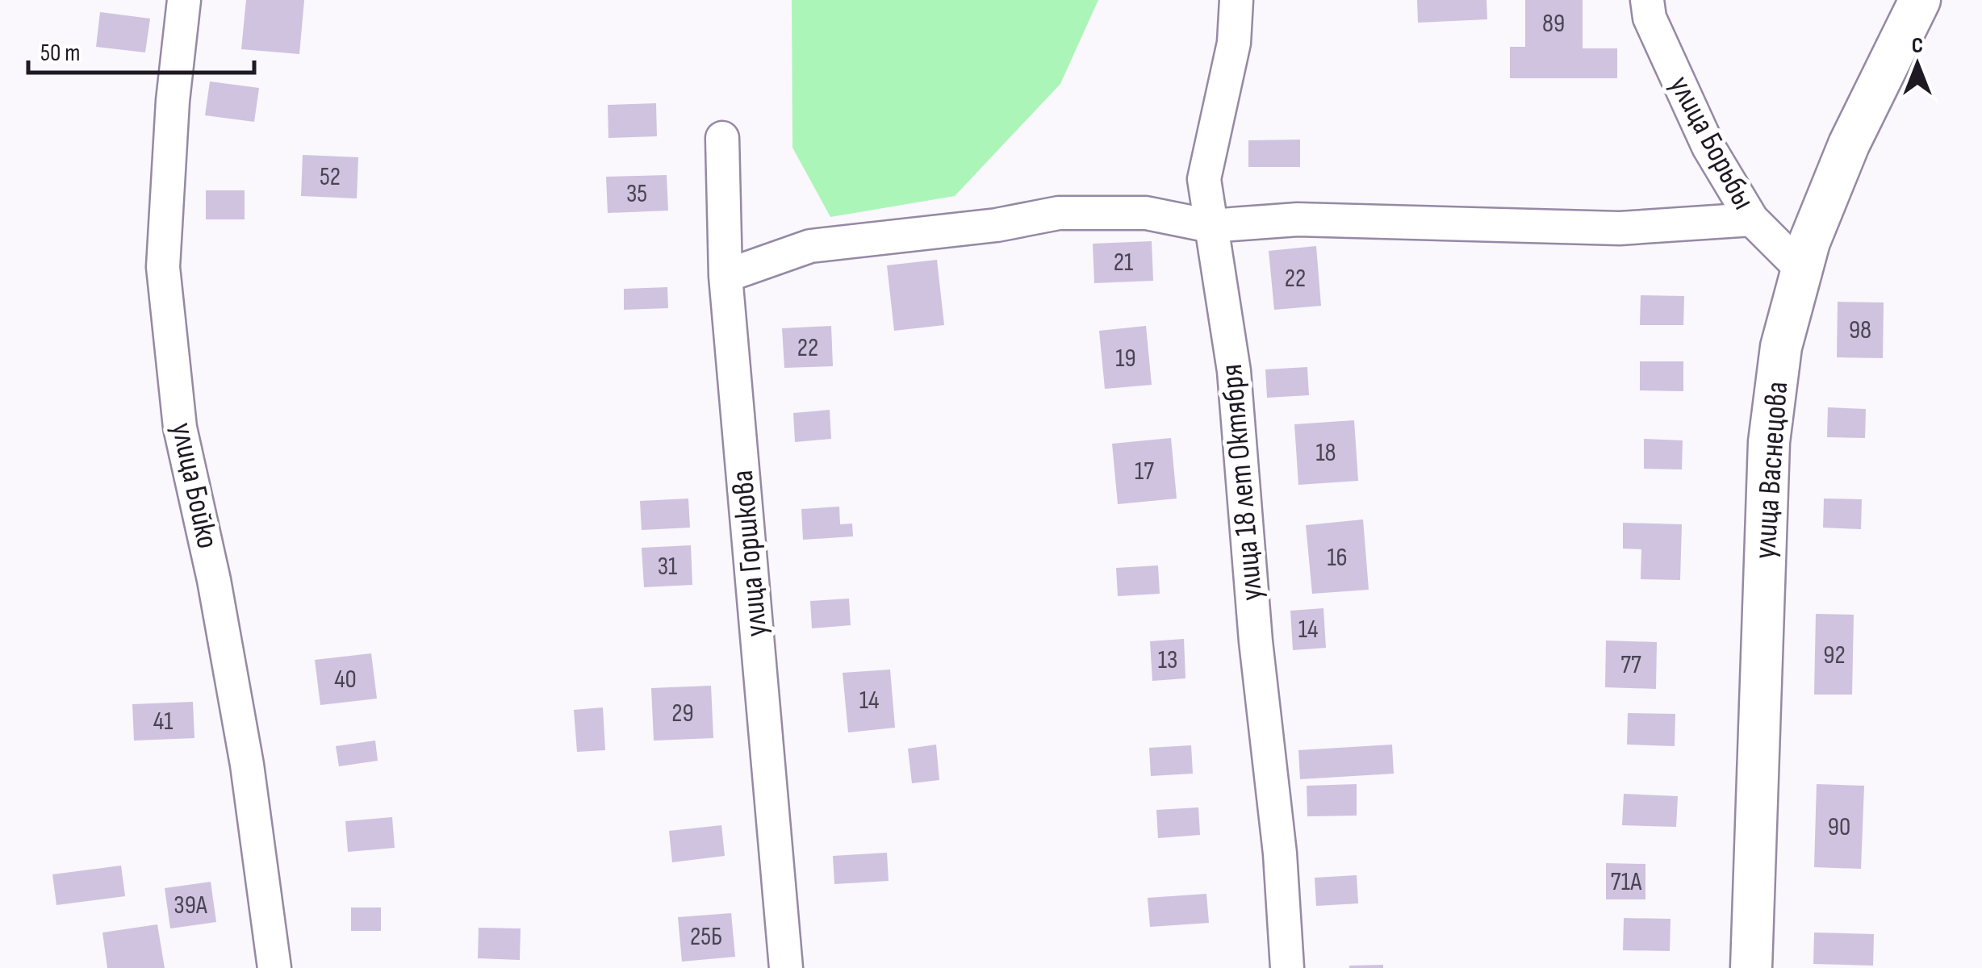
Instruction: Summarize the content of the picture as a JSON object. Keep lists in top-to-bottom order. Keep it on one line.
{"streets":{"street":["улица Борьбы","улица Васнецова","улица 18 лет Октября","улица Бойко","улица Горшкова"]},"crossings":[["улица Борьбы","улица Васнецова"]],"house_numbers":["89","52","35","21","22","98","22","19","18","17","16","31","14","92","13","77","40","14","29","41","90","71А","39А","25Б"],"scale_bar":"50 m","north":"top"}
